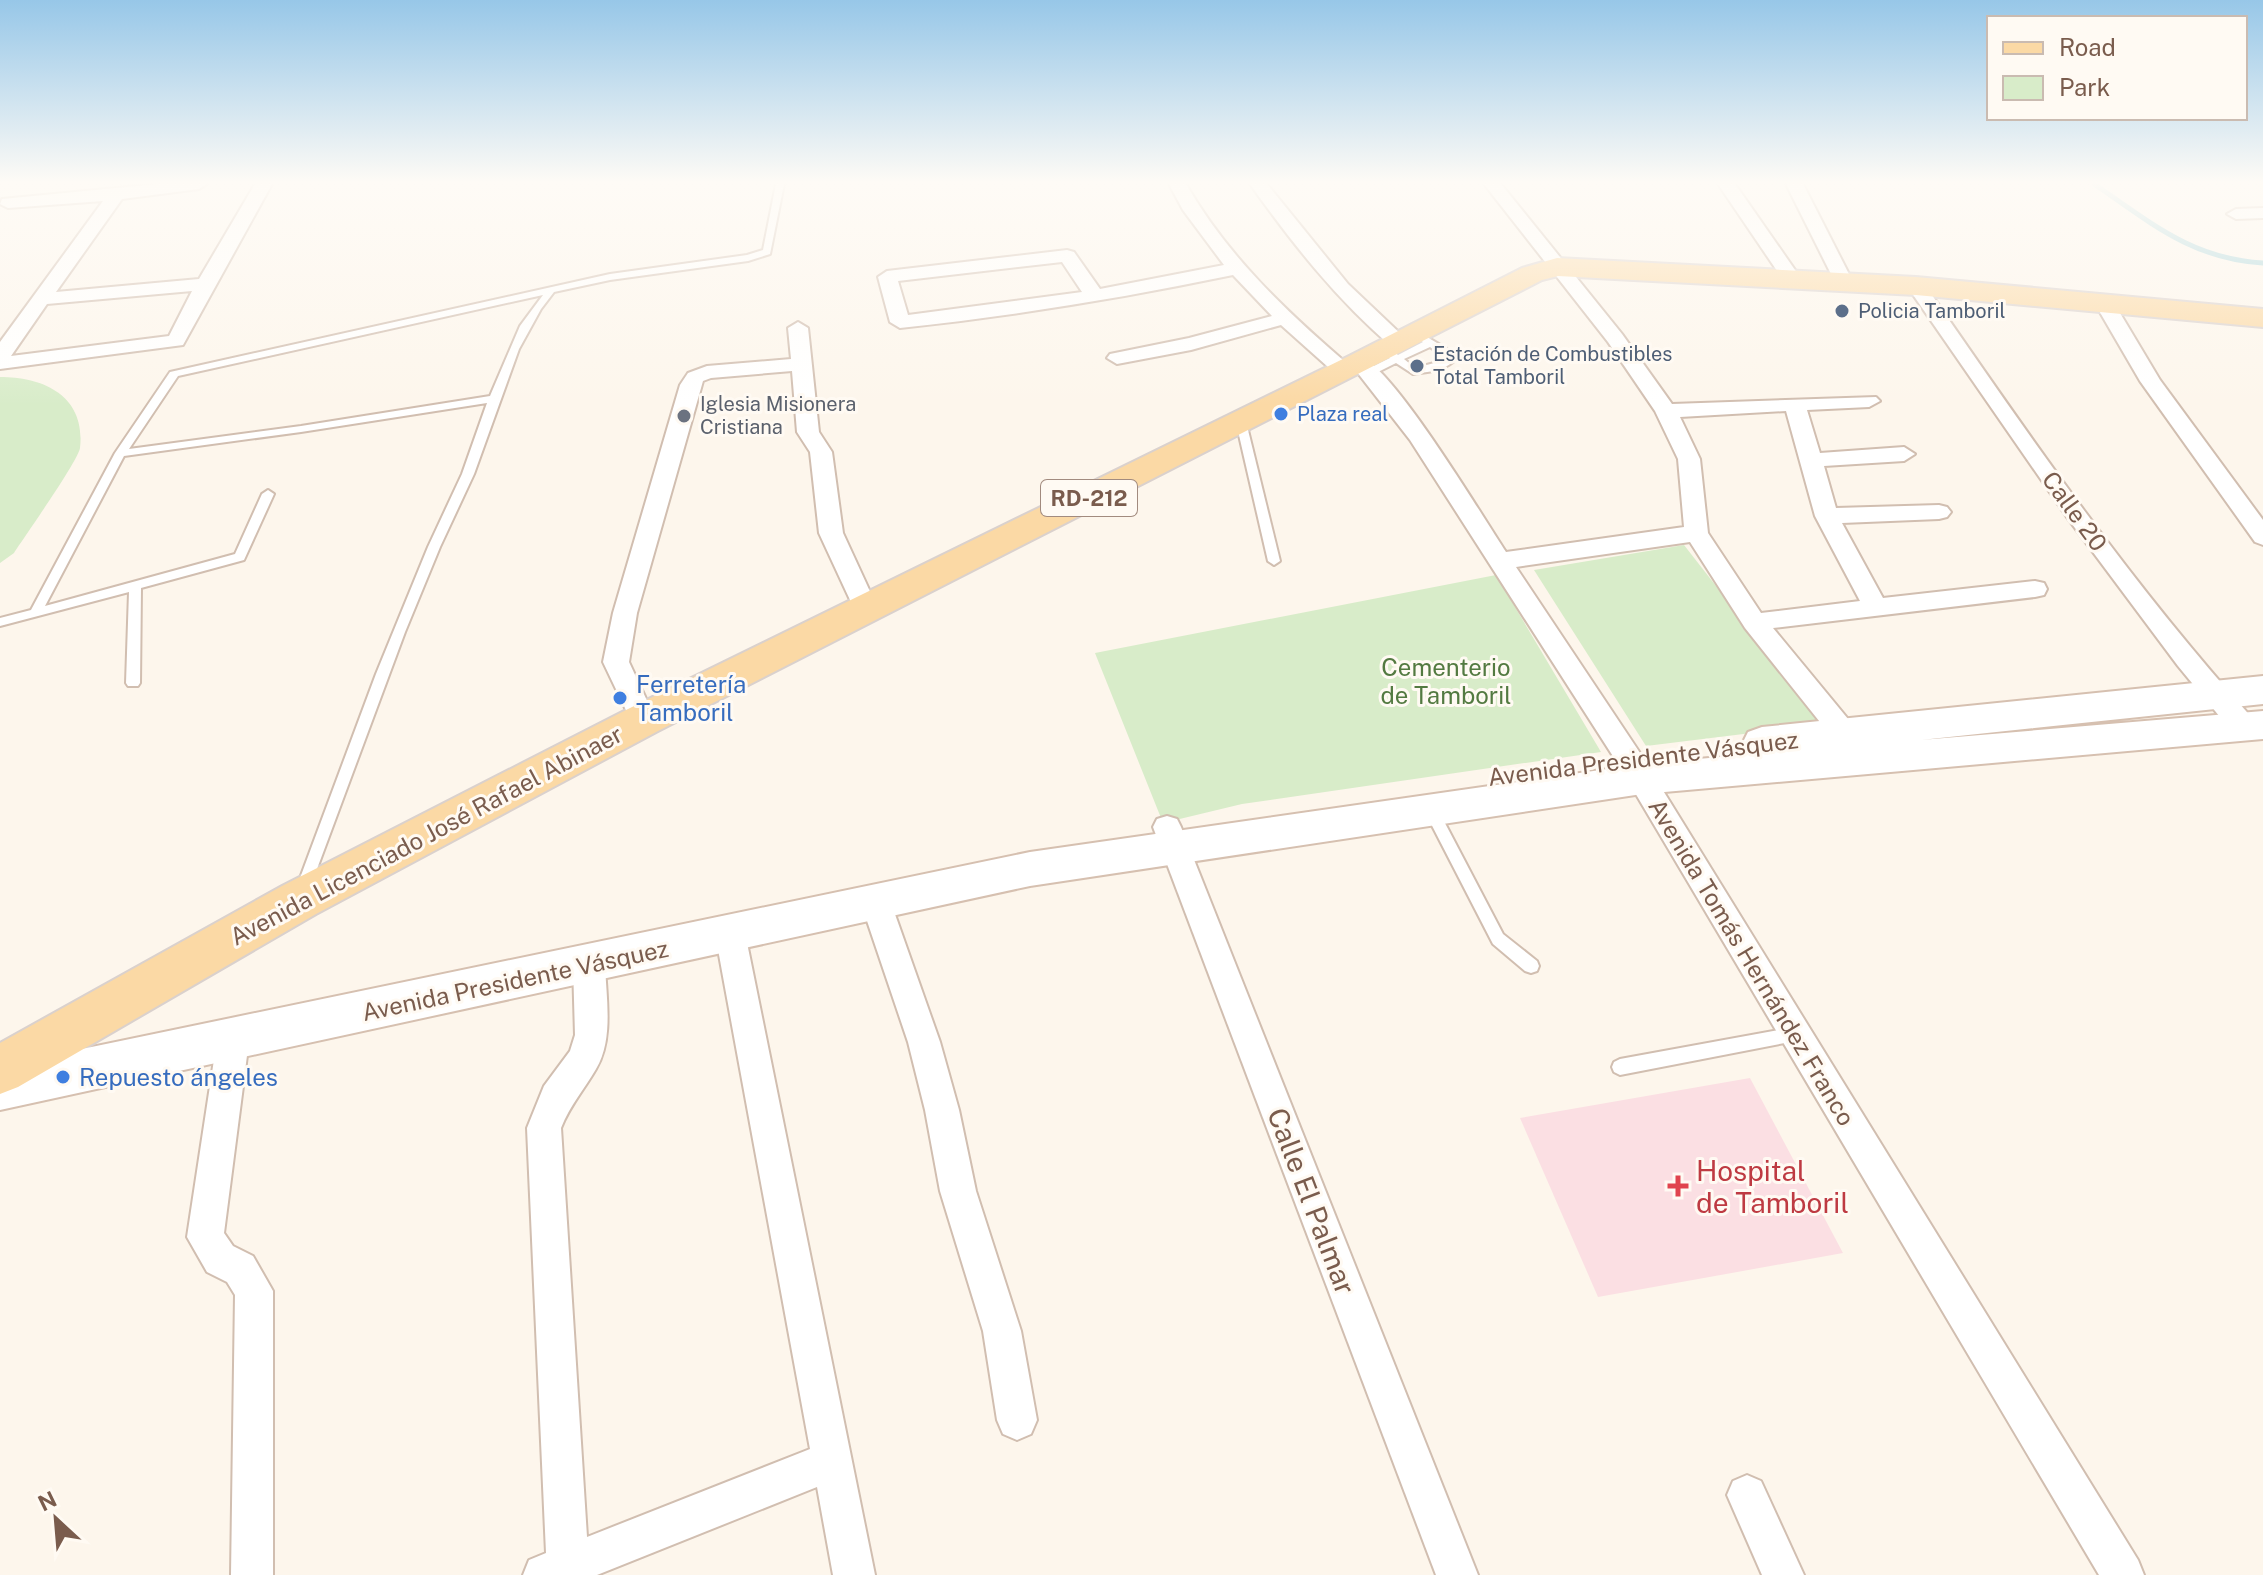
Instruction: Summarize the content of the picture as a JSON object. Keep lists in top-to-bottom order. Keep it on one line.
{"streets":{"main road":["RD-212","Avenida Licenciado José Rafael Abinaer"],"street":["Calle 20","Avenida Presidente Vásquez","Avenida Tomás Hernández Franco","Calle El Palmar"]},"crossings":[["Calle 20","Avenida Presidente Vásquez"],["Calle 20","Avenida Licenciado José Rafael Abinaer"],["Avenida Presidente Vásquez","Avenida Tomás Hernández Franco"],["Avenida Presidente Vásquez","Calle El Palmar"],["Avenida Licenciado José Rafael Abinaer","Avenida Tomás Hernández Franco"]],"parks":["Cementerio de Tamboril"],"places":{"other":["Policia Tamboril","Estación de Combustibles Total Tamboril","Plaza real","Iglesia Misionera Cristiana","Ferretería Tamboril","Repuesto ángeles"],"health":["Hospital de Tamboril"]},"legend":["Road","Park"],"north":"top left"}
